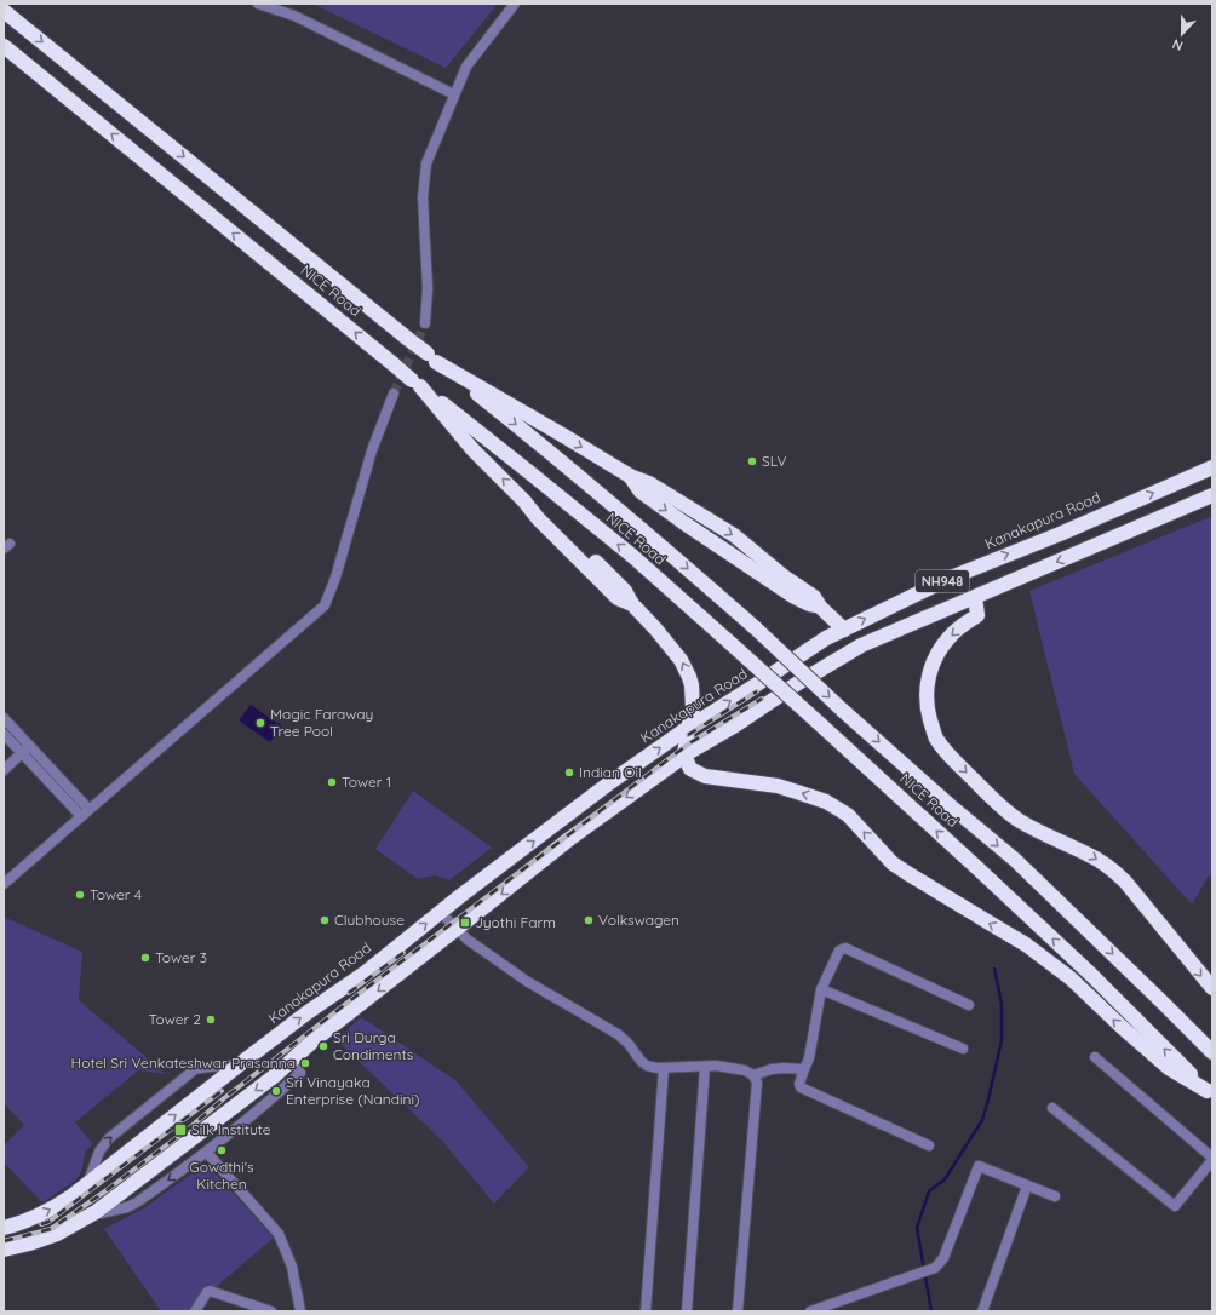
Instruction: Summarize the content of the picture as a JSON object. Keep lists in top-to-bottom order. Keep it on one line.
{"streets":{"highway":["NICE Road","Kanakapura Road","NH948"]},"places":{"other":["SLV","Magic Faraway Tree Pool","Indian Oil","Tower 1","Tower 4","Clubhouse","Volkswagen","Tower 3","Tower 2","Sri Durga Condiments","Hotel Sri Venkateshwar Prasanna","Sri Vinayaka Enterprise (Nandini)","Gowdthi's Kitchen"],"transit":["Jyothi Farm","Silk Institute"]},"north":"bottom"}
